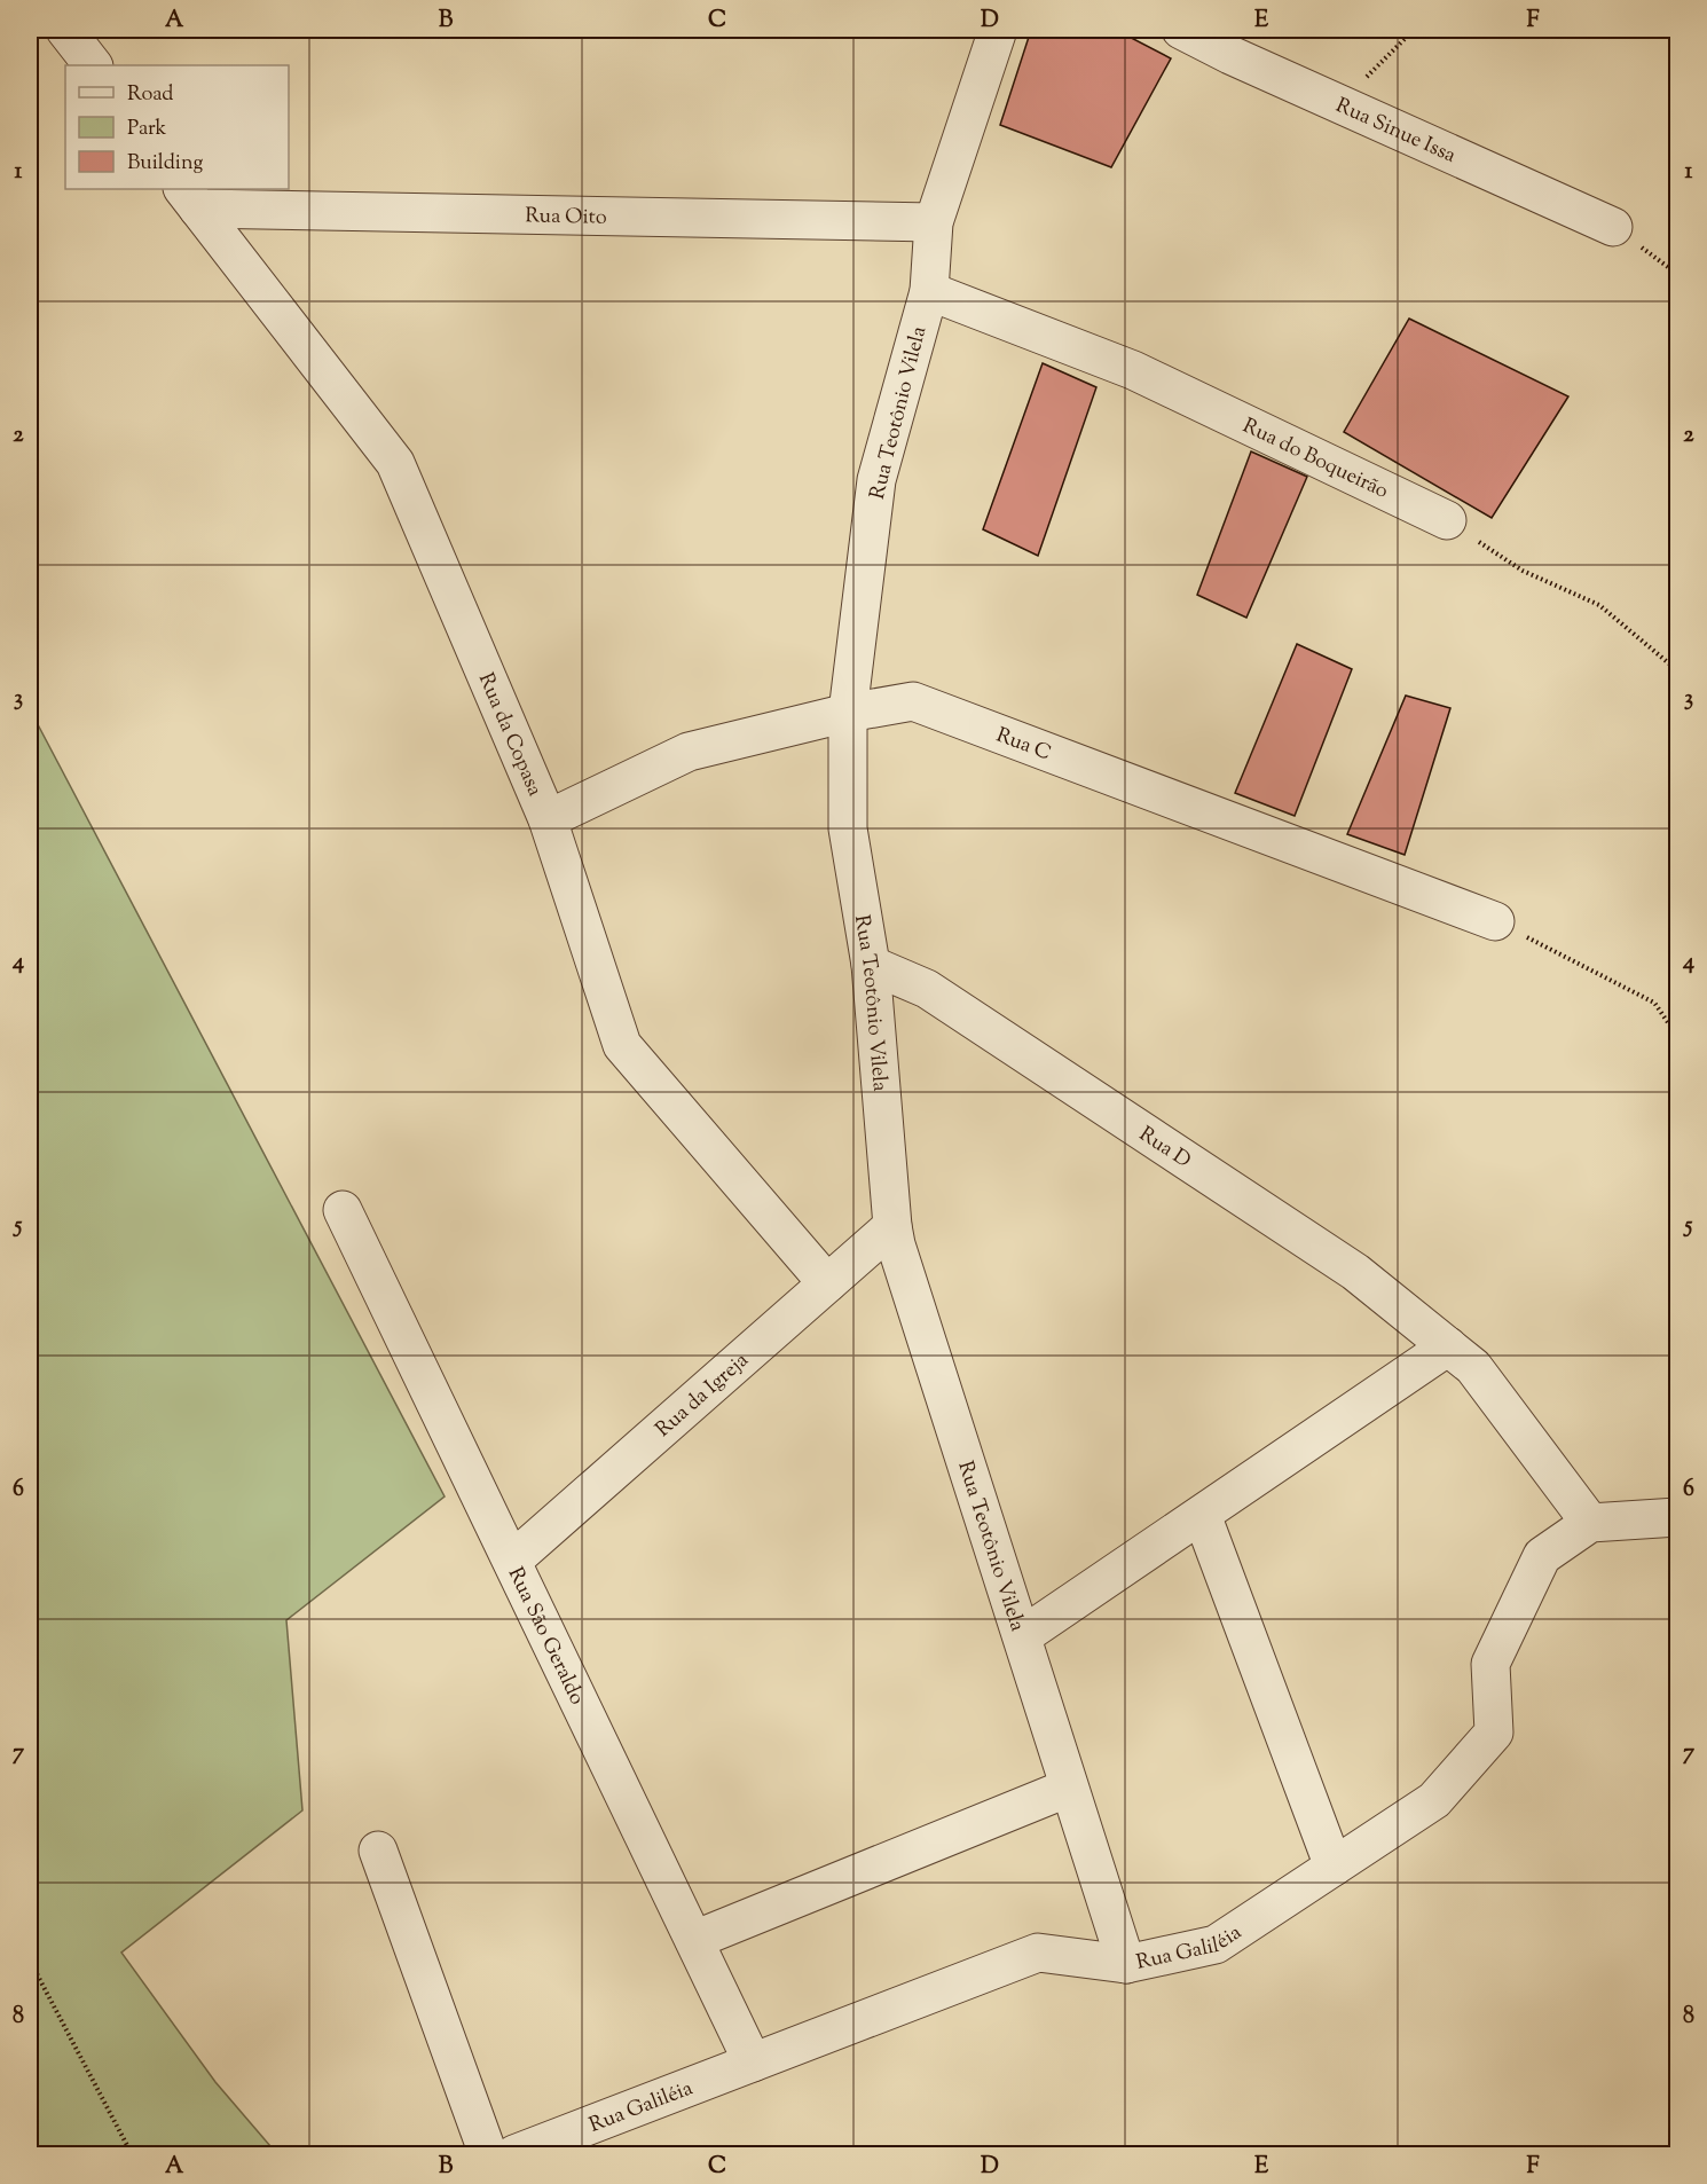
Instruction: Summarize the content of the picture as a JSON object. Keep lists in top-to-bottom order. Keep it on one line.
{"streets":{"street":["Rua Sinue Issa","Rua Oito","Rua Teotônio Vilela","Rua do Boqueirão","Rua da Copasa","Rua C","Rua D","Rua da Igreja","Rua São Geraldo","Rua Galiléia"]},"crossings":[["Rua Oito","Rua Teotônio Vilela"],["Rua Oito","Rua da Copasa"],["Rua Teotônio Vilela","Rua do Boqueirão"],["Rua Teotônio Vilela","Rua C"],["Rua Teotônio Vilela","Rua D"],["Rua Teotônio Vilela","Rua da Igreja"],["Rua Teotônio Vilela","Rua Galiléia"],["Rua da Copasa","Rua C"],["Rua da Copasa","Rua da Igreja"],["Rua D","Rua Galiléia"],["Rua da Igreja","Rua São Geraldo"],["Rua São Geraldo","Rua Galiléia"]],"legend":["Road","Park","Building"],"grid":{"columns":["A","B","C","D","E","F"],"rows":["1","2","3","4","5","6","7","8"]}}
